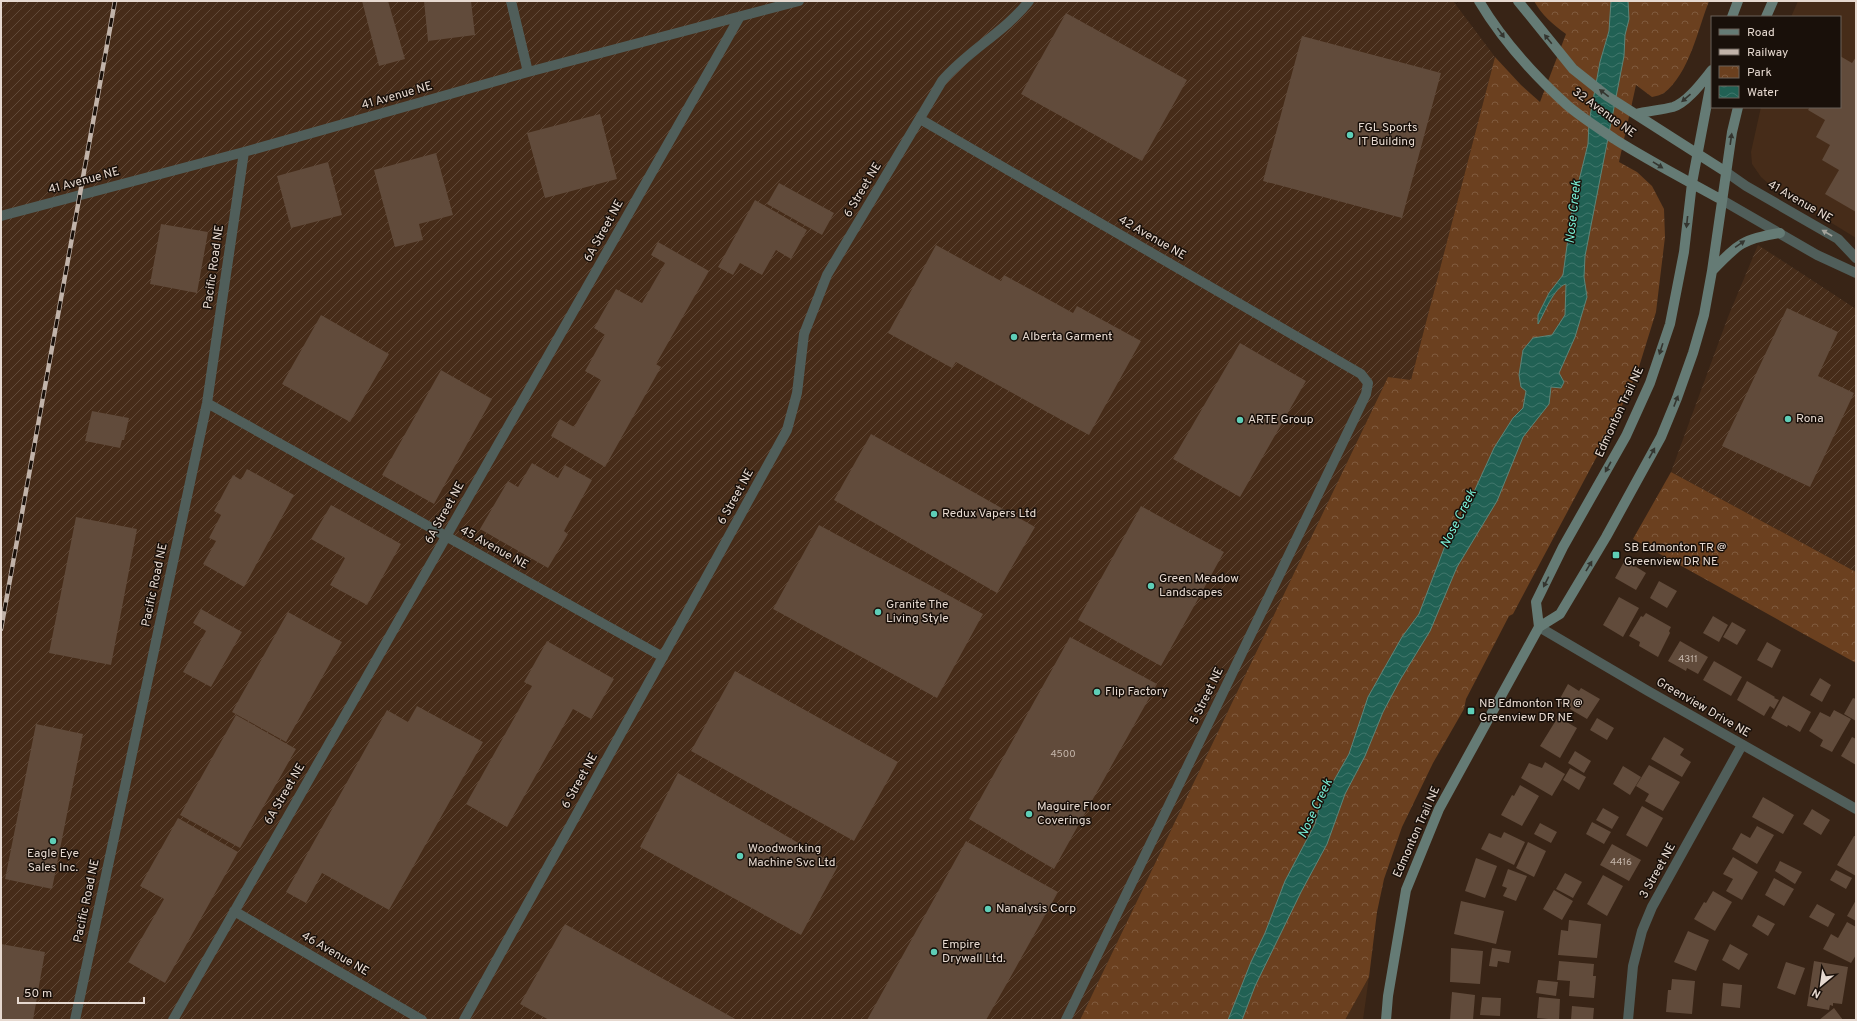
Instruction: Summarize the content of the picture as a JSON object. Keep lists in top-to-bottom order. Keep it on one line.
{"streets":{"main road":["32 Avenue NE","Edmonton Trail NE"],"street":["41 Avenue NE","6 Street NE","6A Street NE","42 Avenue NE","Pacific Road NE","45 Avenue NE","5 Street NE","Greenview Drive NE","3 Street NE","46 Avenue NE"]},"crossings":[["41 Avenue NE","32 Avenue NE"],["41 Avenue NE","6A Street NE"],["41 Avenue NE","Pacific Road NE"],["41 Avenue NE","Edmonton Trail NE"],["32 Avenue NE","Edmonton Trail NE"],["6 Street NE","42 Avenue NE"],["6 Street NE","45 Avenue NE"],["6A Street NE","45 Avenue NE"],["6A Street NE","46 Avenue NE"],["42 Avenue NE","5 Street NE"],["Pacific Road NE","45 Avenue NE"],["Edmonton Trail NE","Greenview Drive NE"],["Greenview Drive NE","3 Street NE"]],"water":["Nose Creek"],"places":{"other":["FGL Sports IT Building","Alberta Garment","Rona","ARTE Group","Redux Vapers Ltd","Green Meadow Landscapes","Granite The Living Style","Flip Factory","Maguire Floor Coverings","Eagle Eye Sales Inc.","Woodworking Machine Svc Ltd","Nanalysis Corp","Empire Drywall Ltd."],"transit":["SB Edmonton TR @ Greenview DR NE","NB Edmonton TR @ Greenview DR NE"]},"house_numbers":["4311","4500","4416"],"legend":["Road","Railway","Park","Water"],"scale_bar":"50 m","north":"bottom left"}
